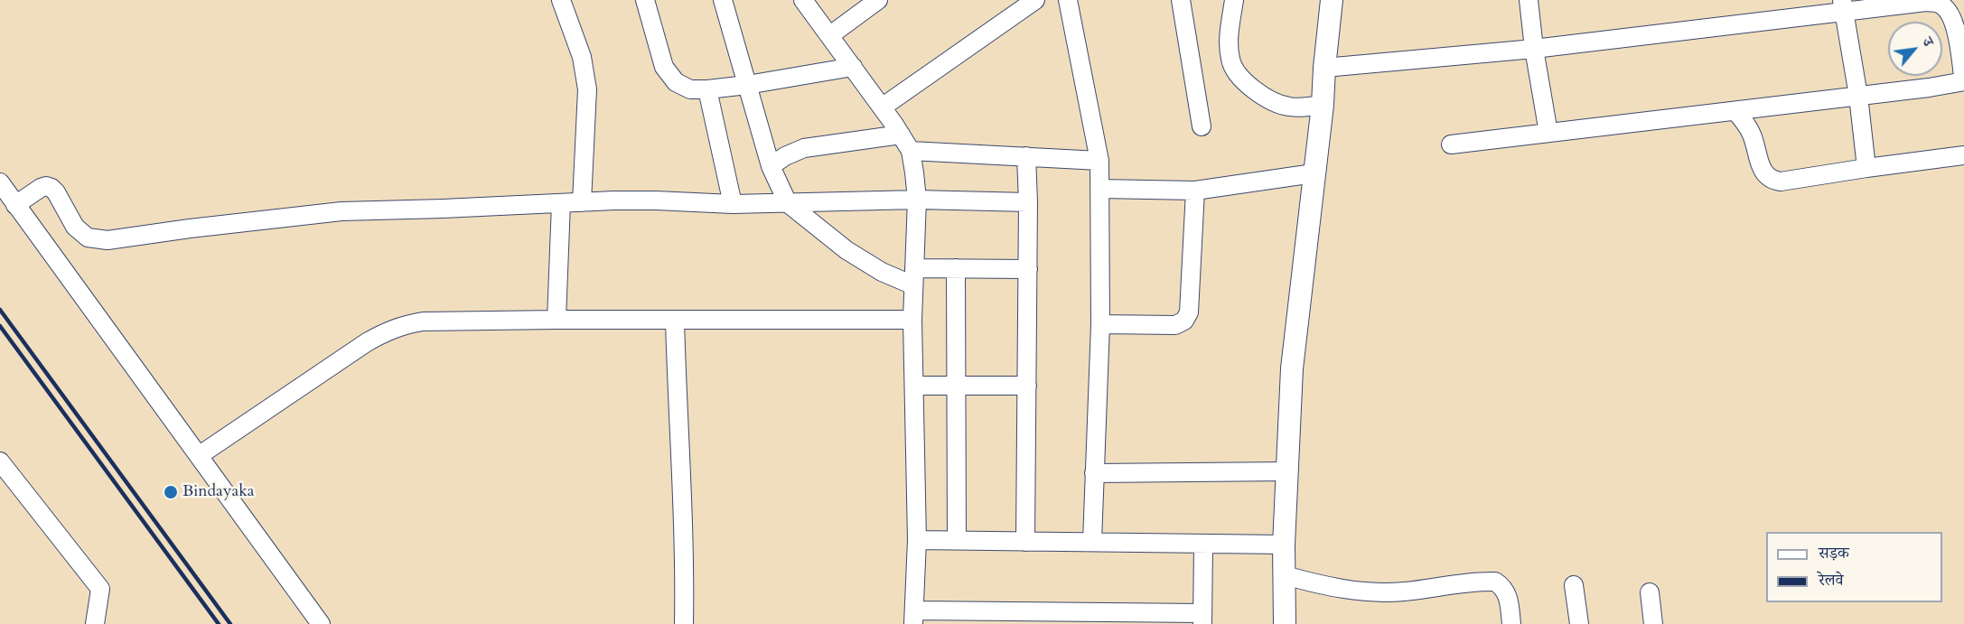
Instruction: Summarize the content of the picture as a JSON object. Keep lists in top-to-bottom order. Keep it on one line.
{"places":["Bindayaka"],"legend":["सड़क","रेलवे"],"north":"top right"}
